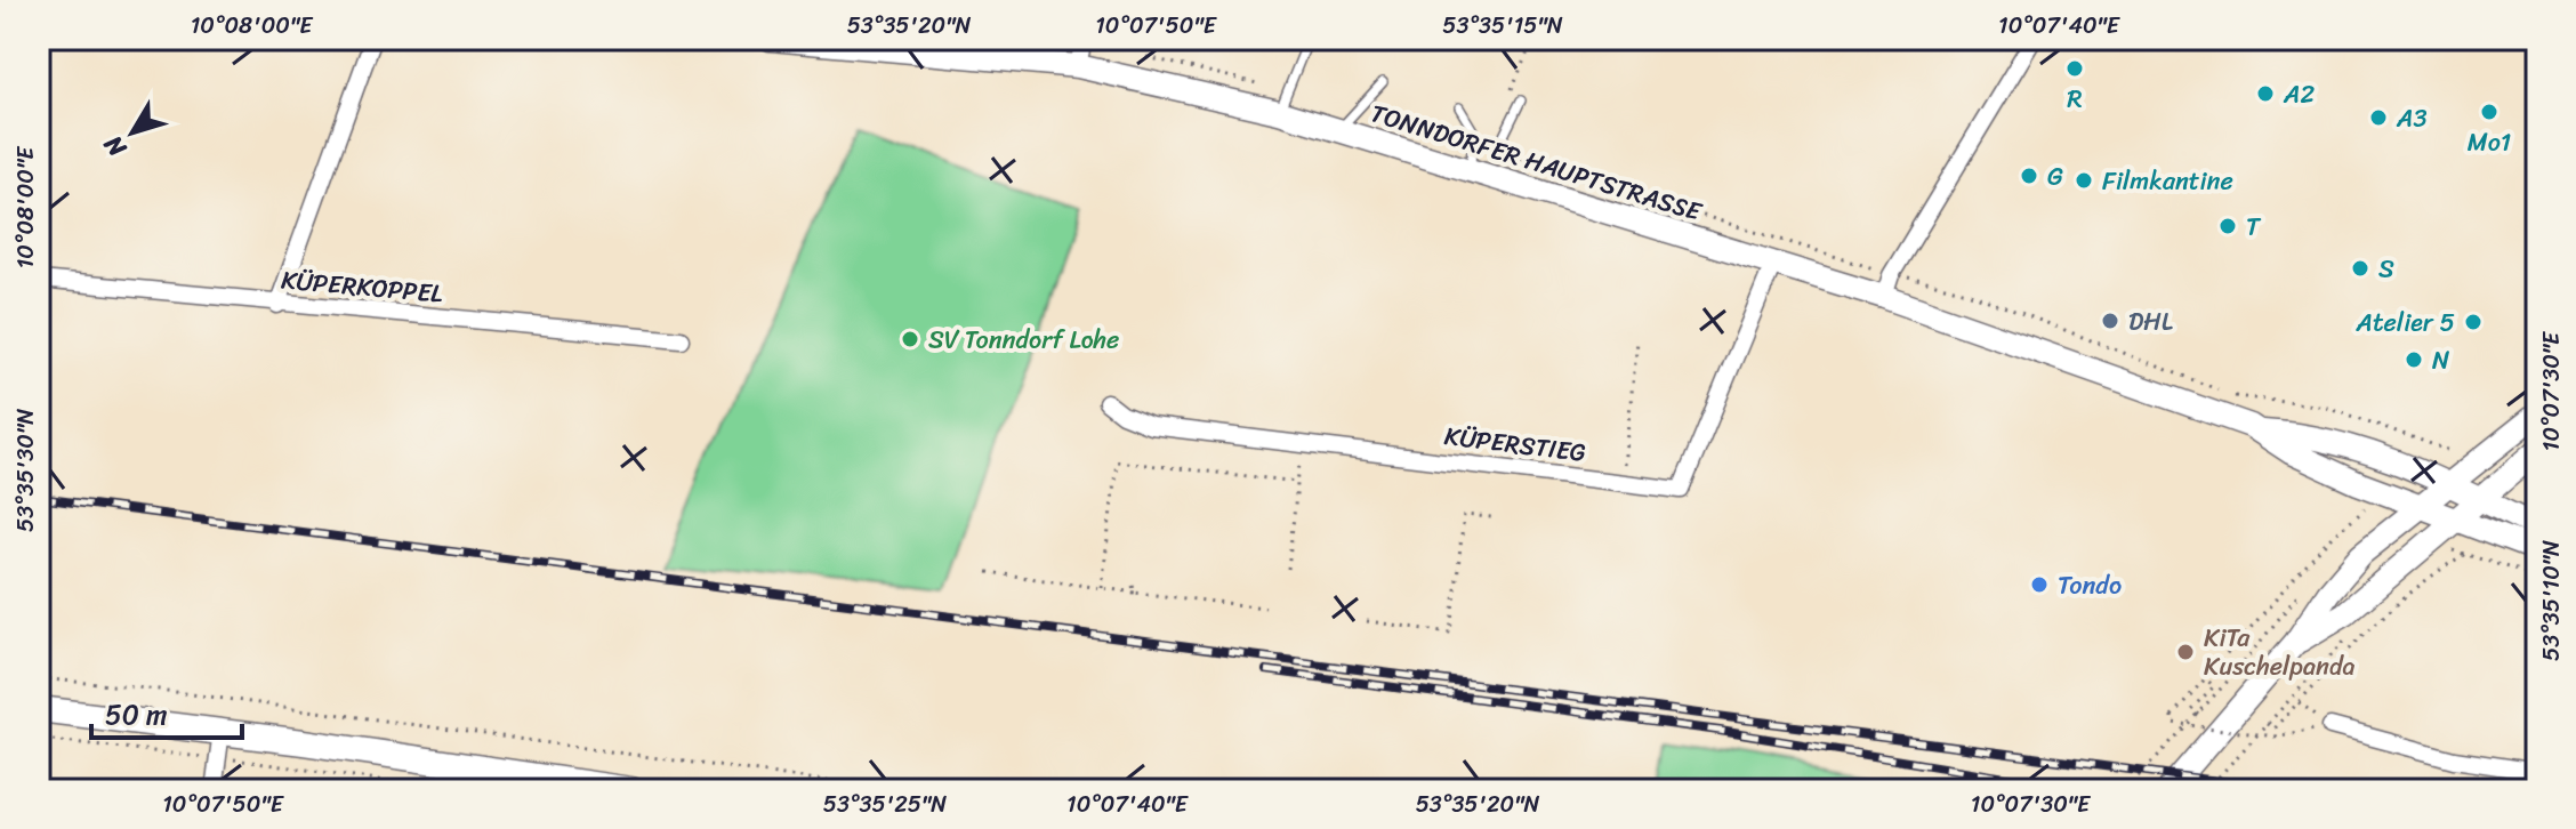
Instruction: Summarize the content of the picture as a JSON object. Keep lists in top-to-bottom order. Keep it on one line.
{"streets":{"main road":["TONNDORFER HAUPTSTRASSE"],"street":["KÜPERKOPPEL","KÜPERSTIEG"]},"crossings":[["TONNDORFER HAUPTSTRASSE","KÜPERSTIEG"]],"places":["R","A2","Mo1","A3","G","Filmkantine","T","S","DHL","Atelier 5","SV Tonndorf Lohe","N","Tondo","KiTa Kuschelpanda"],"scale_bar":"50 m","north":"bottom left","coordinates":["10°08'00\"E","53°35'20\"N","10°07'50\"E","53°35'15\"N","10°07'40\"E","10°07'30\"E","53°35'30\"N","53°35'10\"N","53°35'25\"N"]}
